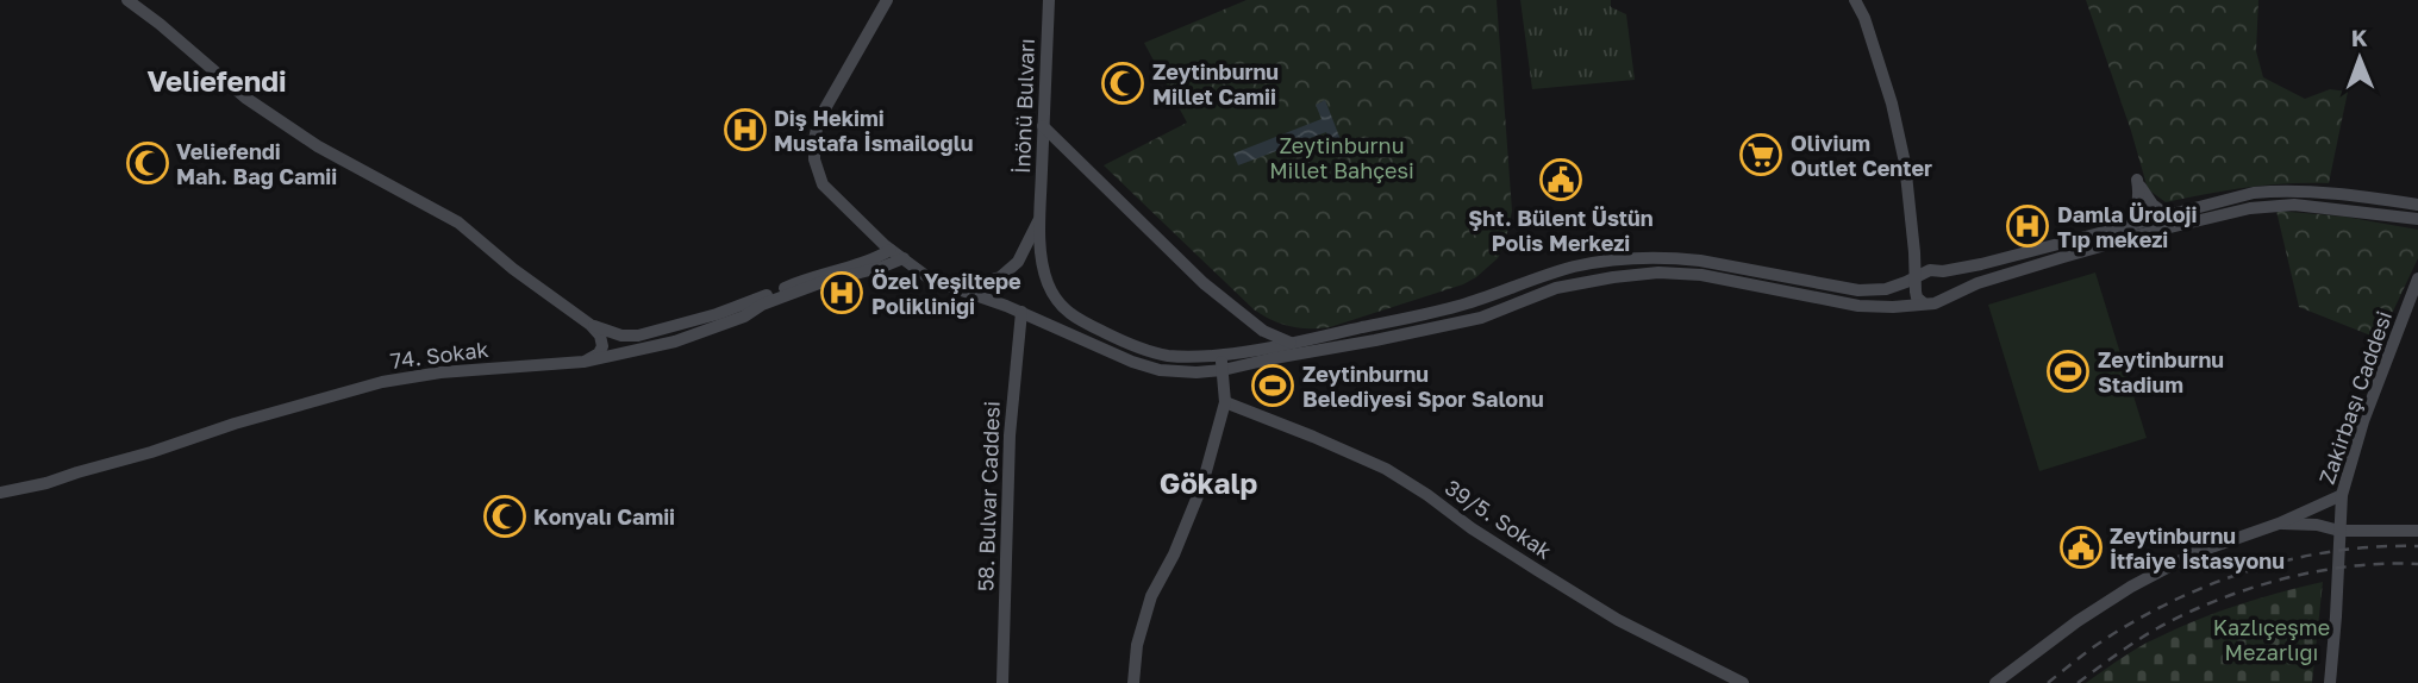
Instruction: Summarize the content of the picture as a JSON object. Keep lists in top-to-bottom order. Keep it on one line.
{"streets":{"main road":["İnönü Bulvarı","74. Sokak","Zakirbaşı Caddesi","58. Bulvar Caddesi","39/5. Sokak"]},"districts":["Veliefendi","Gökalp"],"parks":["Zeytinburnu Millet Bahçesi","Kazlıçeşme Mezarlığı"],"places":{"mosque":["Zeytinburnu Millet Camii","Veliefendi Mah. Bağ Camii","Konyalı Camii"],"hospital":["Diş Hekimi Mustafa İsmailoğlu","Damla Üroloji Tıp mekezi","Özel Yeşiltepe Polikliniği"],"supermarket":["Olivium Outlet Center"],"public building":["Şht. Bülent Üstün Polis Merkezi","Zeytinburnu İtfaiye İstasyonu"],"sports":["Zeytinburnu Stadium","Zeytinburnu Belediyesi Spor Salonu"]},"north":"top"}
